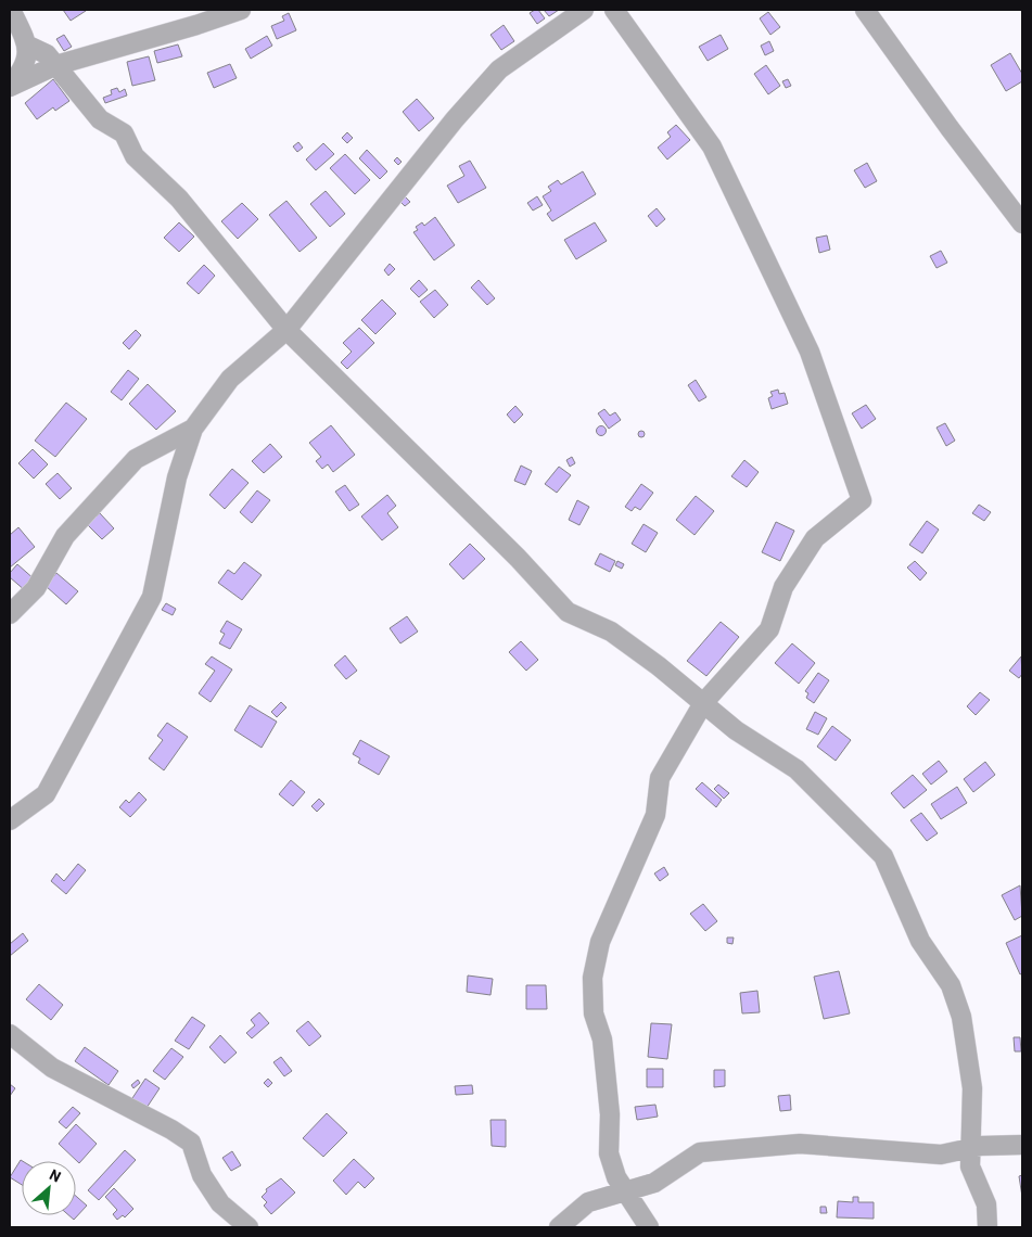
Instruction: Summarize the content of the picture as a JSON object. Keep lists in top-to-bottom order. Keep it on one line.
{"north":"top right"}
